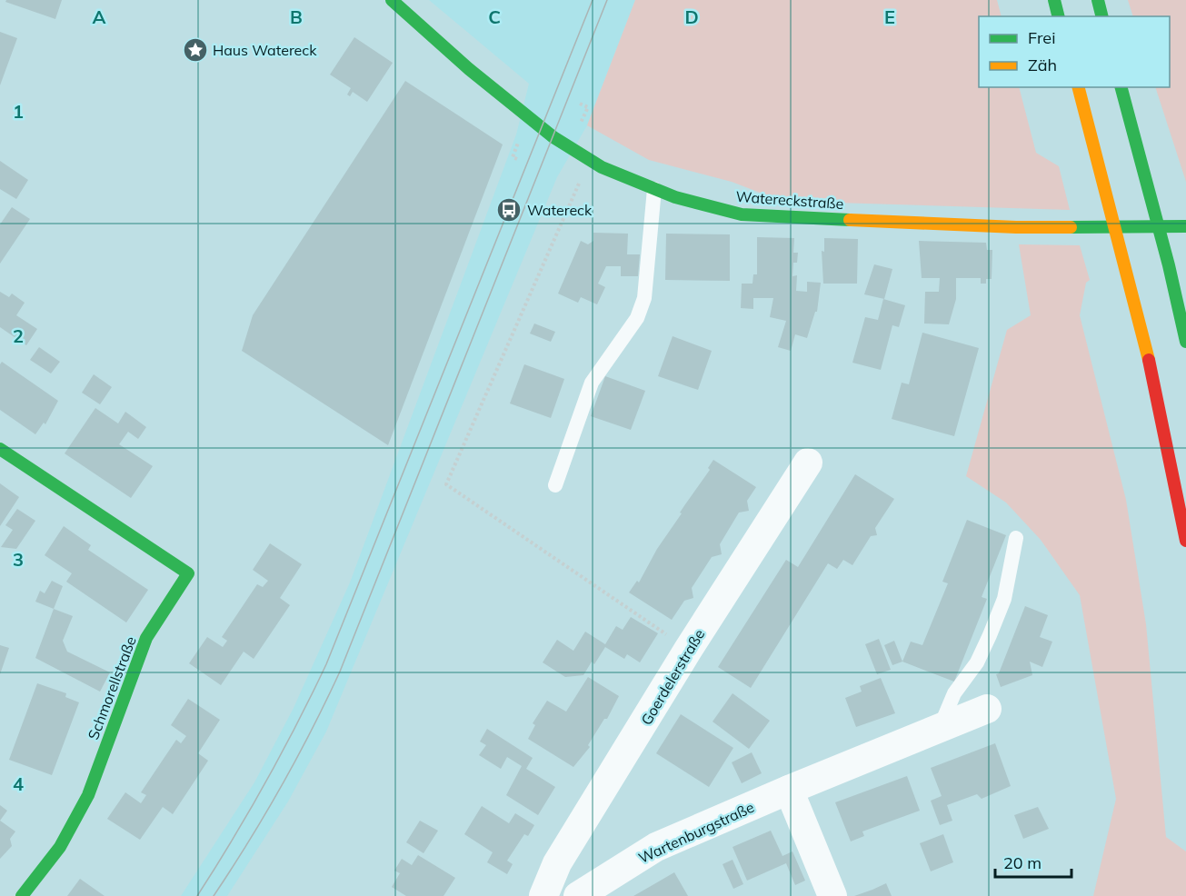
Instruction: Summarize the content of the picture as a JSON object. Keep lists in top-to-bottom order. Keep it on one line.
{"streets":{"main road":["Watereckstraße","Schmorellstraße"],"street":["Goerdelerstraße","Wartenburgstraße"]},"places":{"place":["Haus Watereck"],"bus stop":["Watereck"]},"legend":["Frei","Zäh"],"scale_bar":"20 m","grid":{"columns":["A","B","C","D","E"],"rows":["1","2","3","4"]}}
